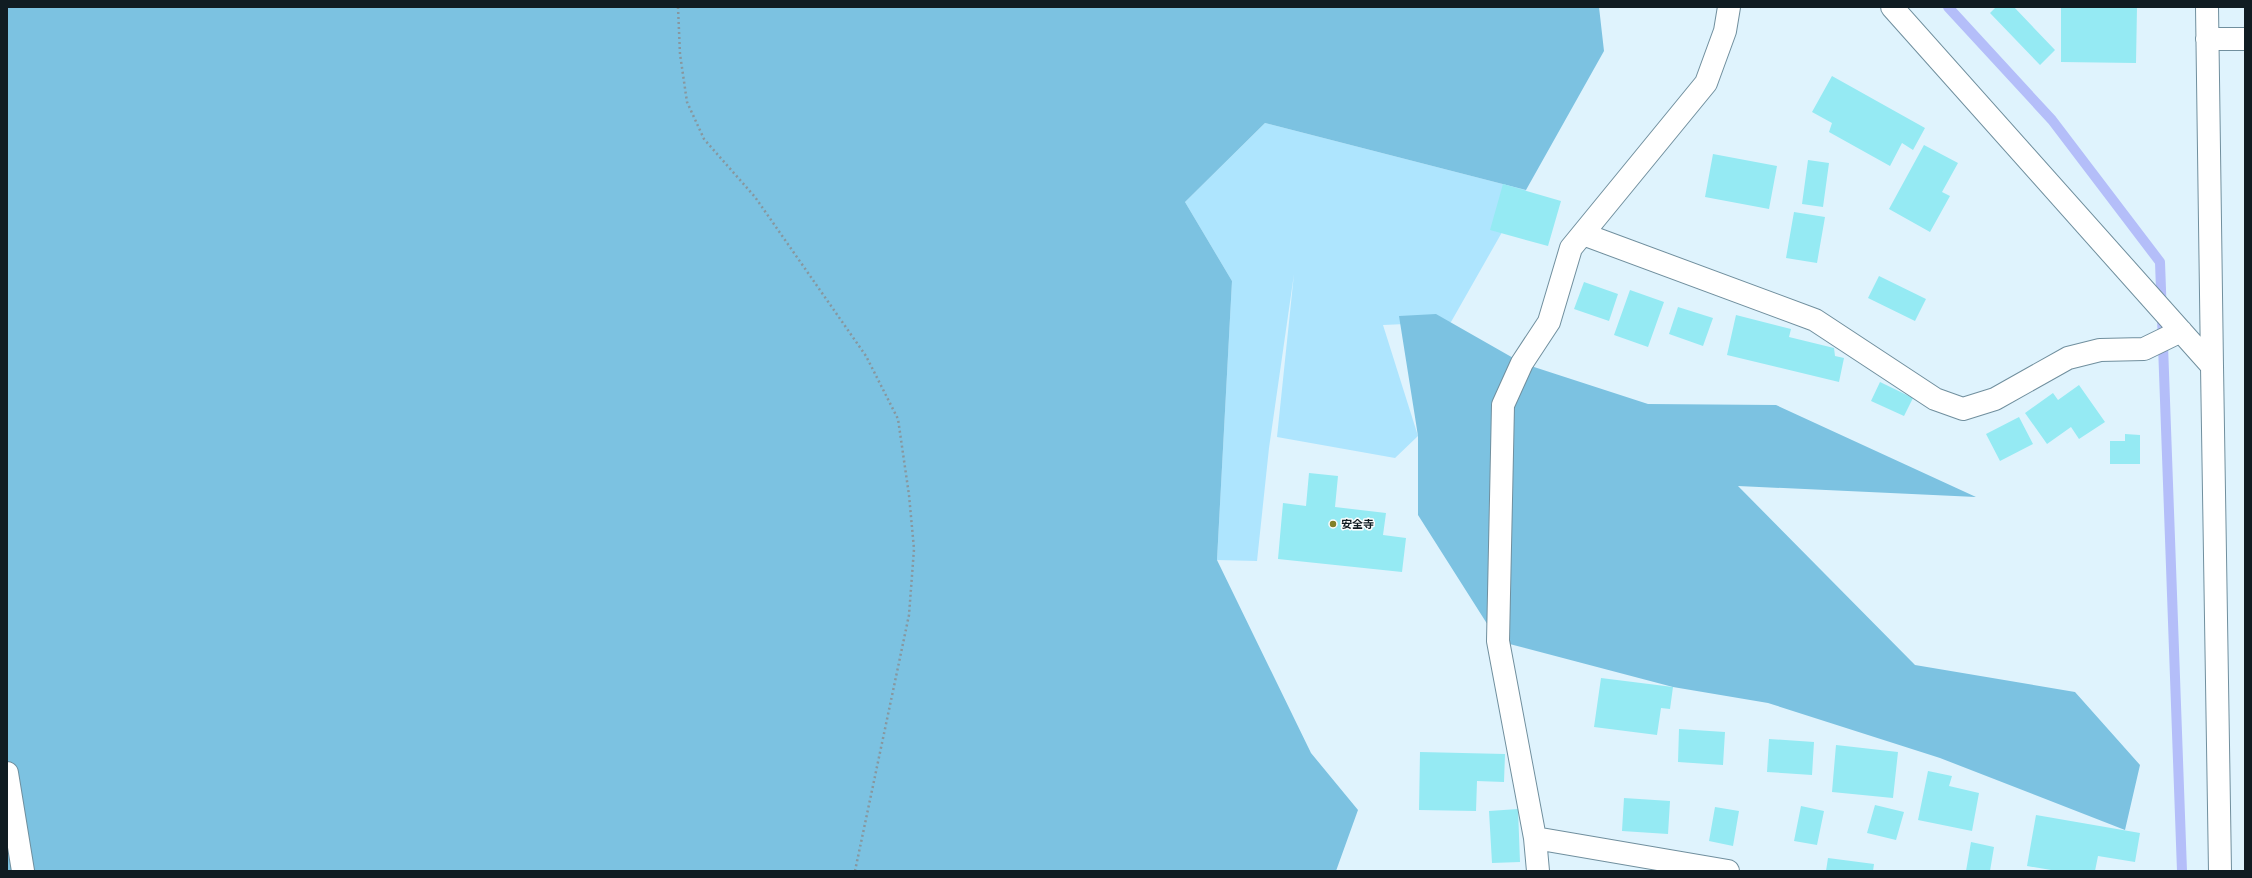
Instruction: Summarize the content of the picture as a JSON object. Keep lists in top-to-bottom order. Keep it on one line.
{"places":["安全寺"]}
